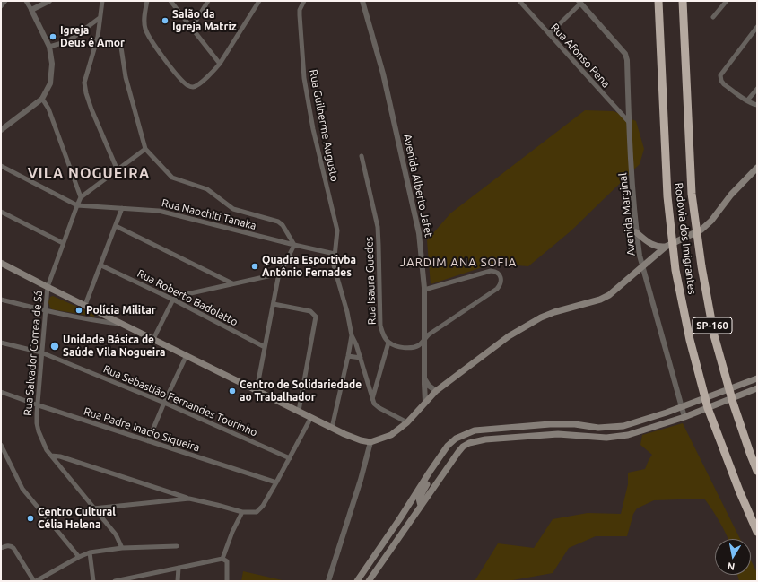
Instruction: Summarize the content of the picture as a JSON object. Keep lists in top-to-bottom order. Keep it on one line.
{"streets":{"highway":["Rodovia dos Imigrantes","SP-160"],"street":["Rua Afonso Pena","Rua Guilherme Augusto","Avenida Alberto Jafet","Rua Naochiti Tanaka","Avenida Marginal","Rua Isaura Guedes","Rua Roberto Badolatto","Rua Salvador Correa de Sá","Rua Sebastião Fernandes Tourinho","Rua Padre Inacio Siqueira"]},"crossings":[["Rua Afonso Pena","Avenida Marginal"],["Rua Guilherme Augusto","Rua Naochiti Tanaka"],["Rua Naochiti Tanaka","Rua Salvador Correa de Sá"],["Rua Salvador Correa de Sá","Rua Sebastião Fernandes Tourinho"],["Rua Salvador Correa de Sá","Rua Padre Inacio Siqueira"]],"districts":["VILA NOGUEIRA","JARDIM ANA SOFIA"],"places":["Salão da Igreja Matriz","Igreja Deus é Amor","Quadra Esportivba Antônio Fernades","Polícia Militar","Unidade Básica de Saúde Vila Nogueira","Centro de Solidariedade ao Trabalhador","Centro Cultural Célia Helena"],"north":"bottom"}
